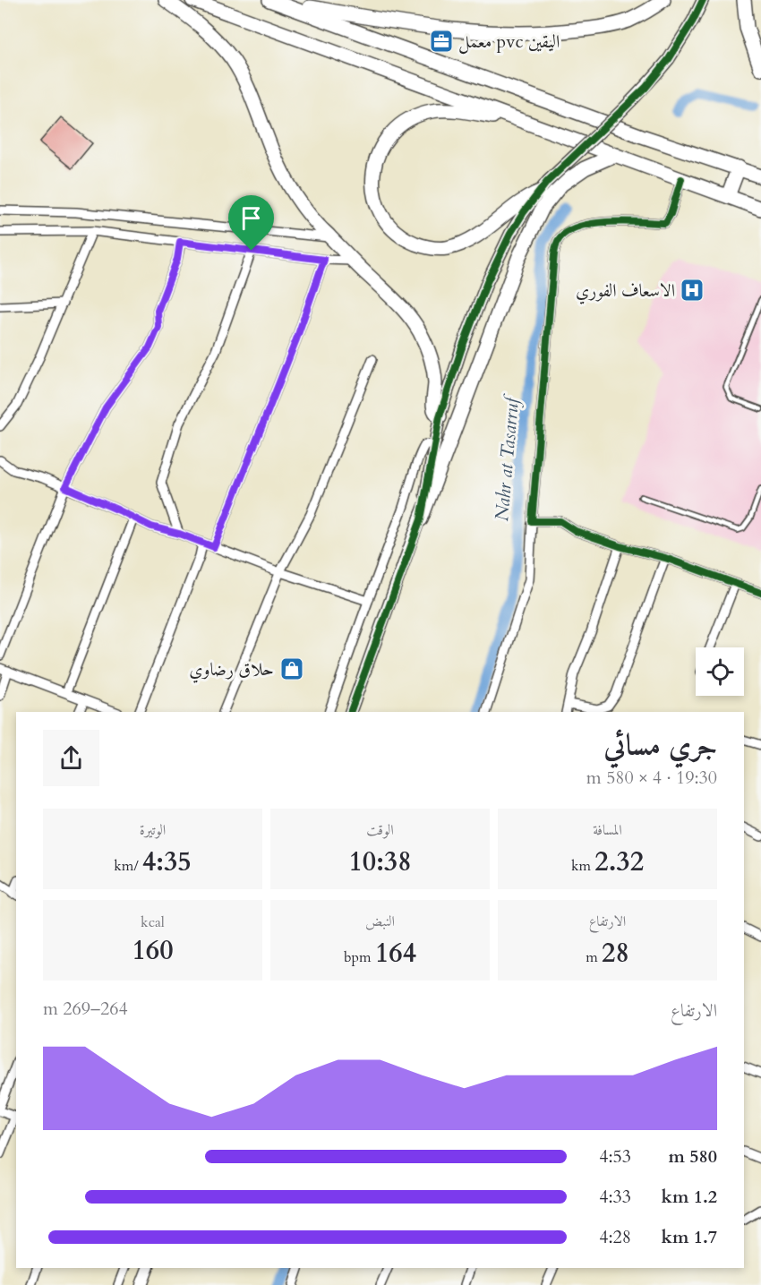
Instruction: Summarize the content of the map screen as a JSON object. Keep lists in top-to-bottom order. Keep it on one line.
{"water":["Nahr at Tasarruf"],"places":{"office":["معمل pvc اليقين"],"hospital":["الاسعاف الفوري"],"shop":["حلاق رضاوي"]},"page":{"heading":["جري مسائي","19:30 · 4 × 580 m"],"stats":[["المسافة","2.32 km"],["الوقت","10:38"],["الوتيرة","4:35 /km"],["الارتفاع","28 m"],["النبض","164 bpm"],["kcal","160"]],"chart":["الارتفاع","264–269 m"],"list":[{"name":"580 m","note":"4:53"},{"name":"1.2 km","note":"4:33"},{"name":"1.7 km","note":"4:28"}]}}
